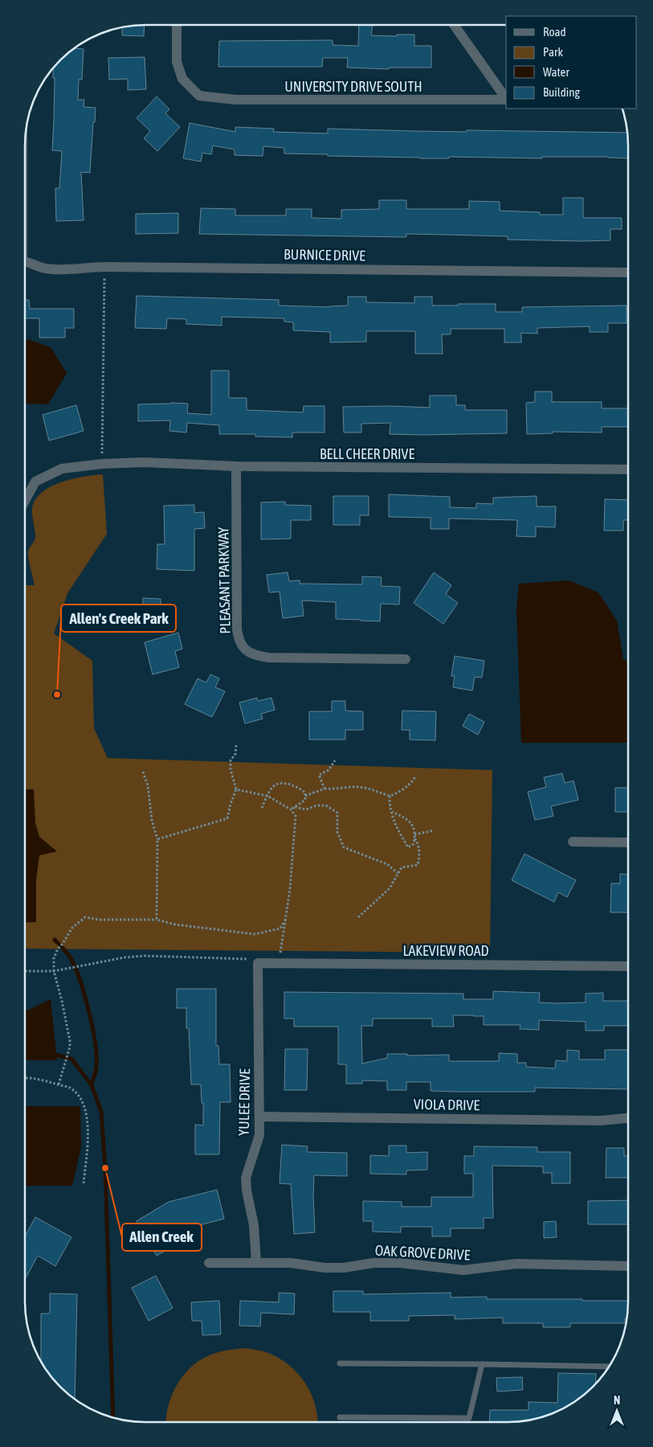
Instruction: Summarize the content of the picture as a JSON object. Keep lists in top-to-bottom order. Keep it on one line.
{"streets":{"street":["UNIVERSITY DRIVE SOUTH","BURNICE DRIVE","BELL CHEER DRIVE","PLEASANT PARKWAY","LAKEVIEW ROAD","YULEE DRIVE","VIOLA DRIVE","OAK GROVE DRIVE"]},"crossings":[["BELL CHEER DRIVE","PLEASANT PARKWAY"],["LAKEVIEW ROAD","YULEE DRIVE"],["YULEE DRIVE","VIOLA DRIVE"],["YULEE DRIVE","OAK GROVE DRIVE"]],"places":["Allen's Creek Park","Allen Creek"],"legend":["Road","Park","Water","Building"],"north":"top"}
